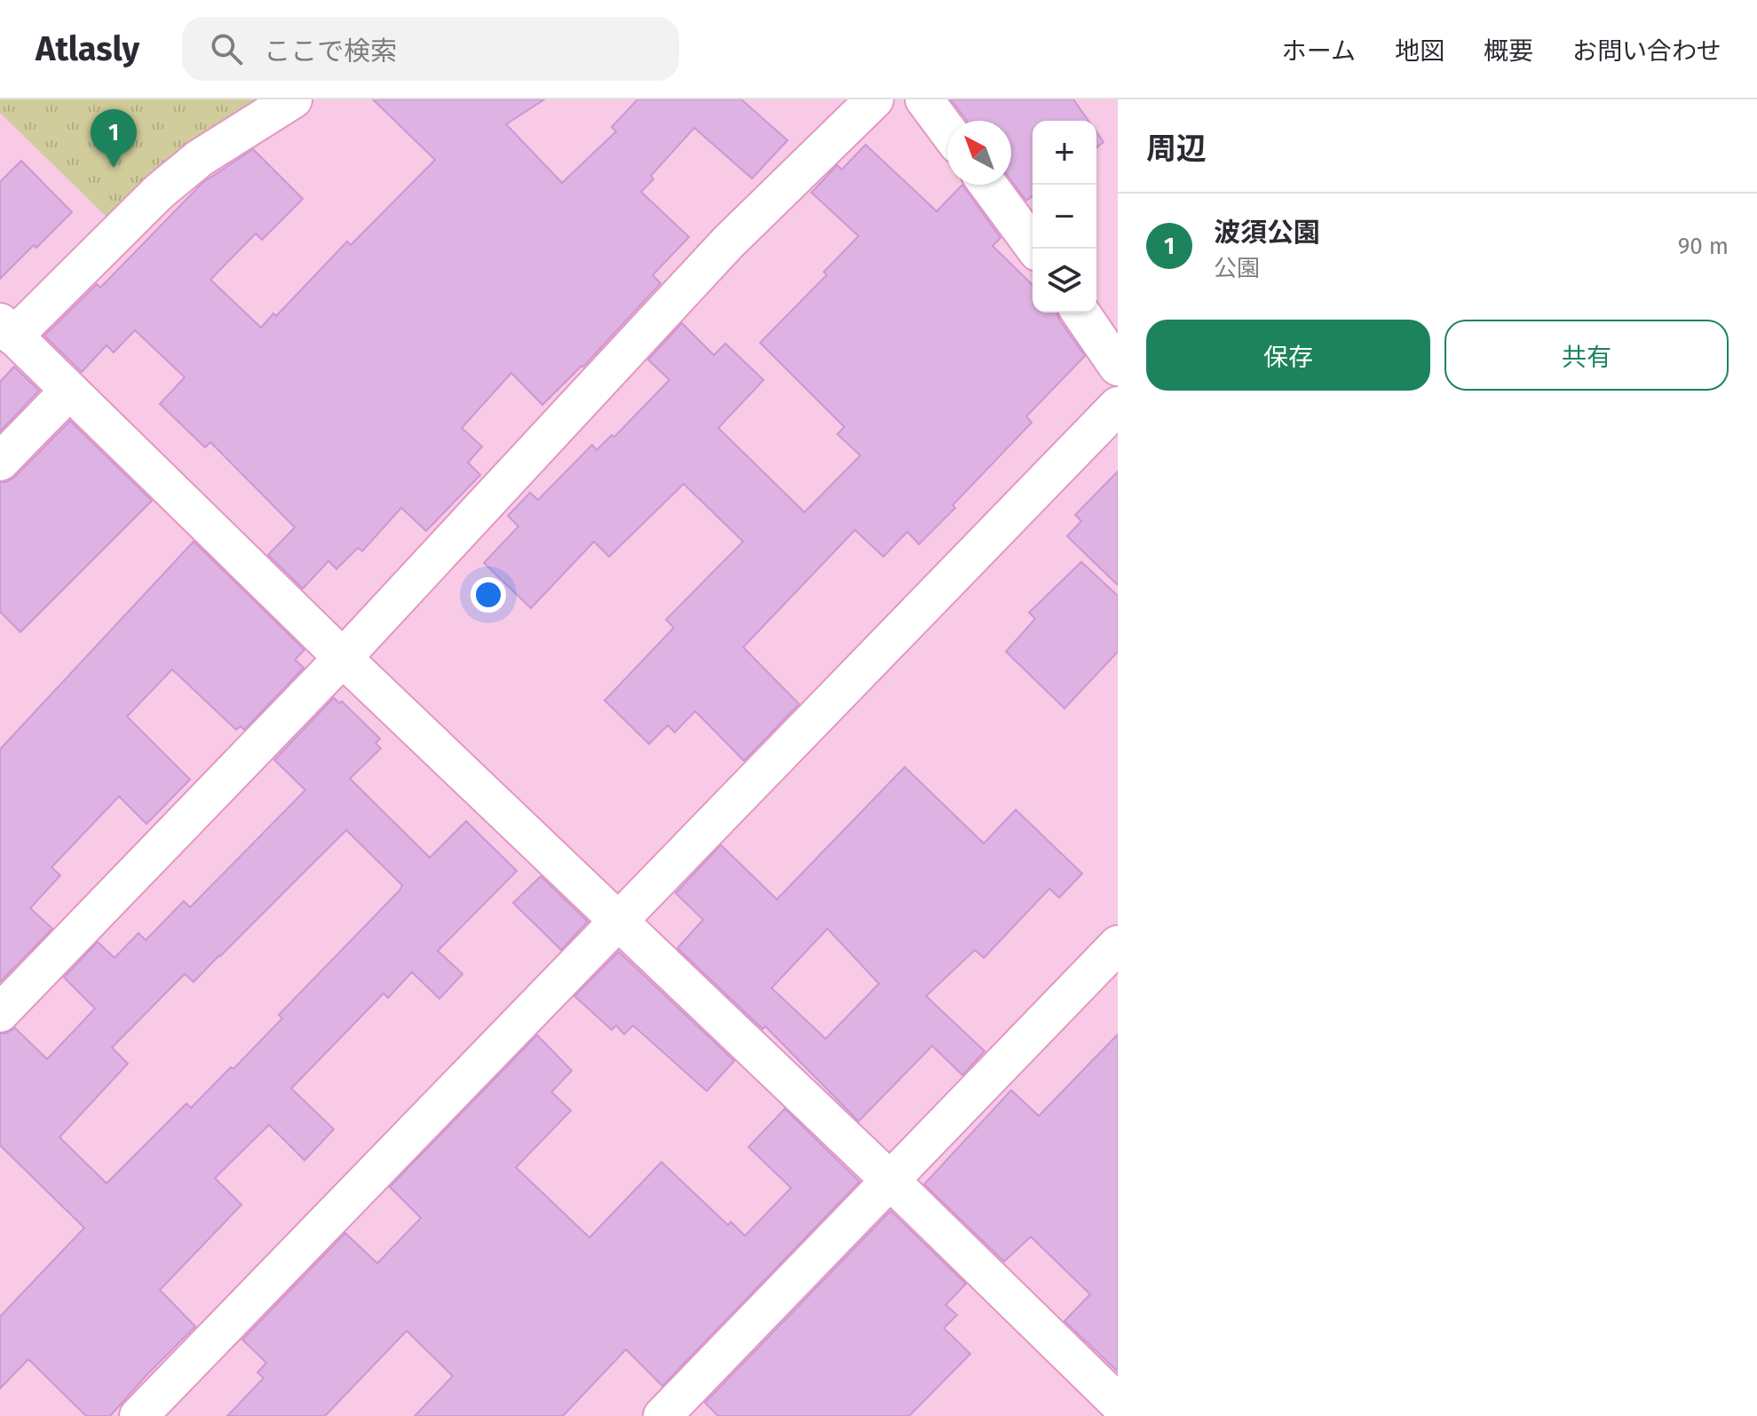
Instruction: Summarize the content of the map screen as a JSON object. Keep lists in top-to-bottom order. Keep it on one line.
{"north":"top left","page":{"header":"Atlasly","search":"ここで検索","nav":["ホーム","地図","概要","お問い合わせ"],"heading":"周辺","pins":"1","map_buttons":["+","−"],"list":[{"mark":"1","name":"波須公園","note":"公園","value":"90 m"}],"buttons":["保存","共有"]}}
